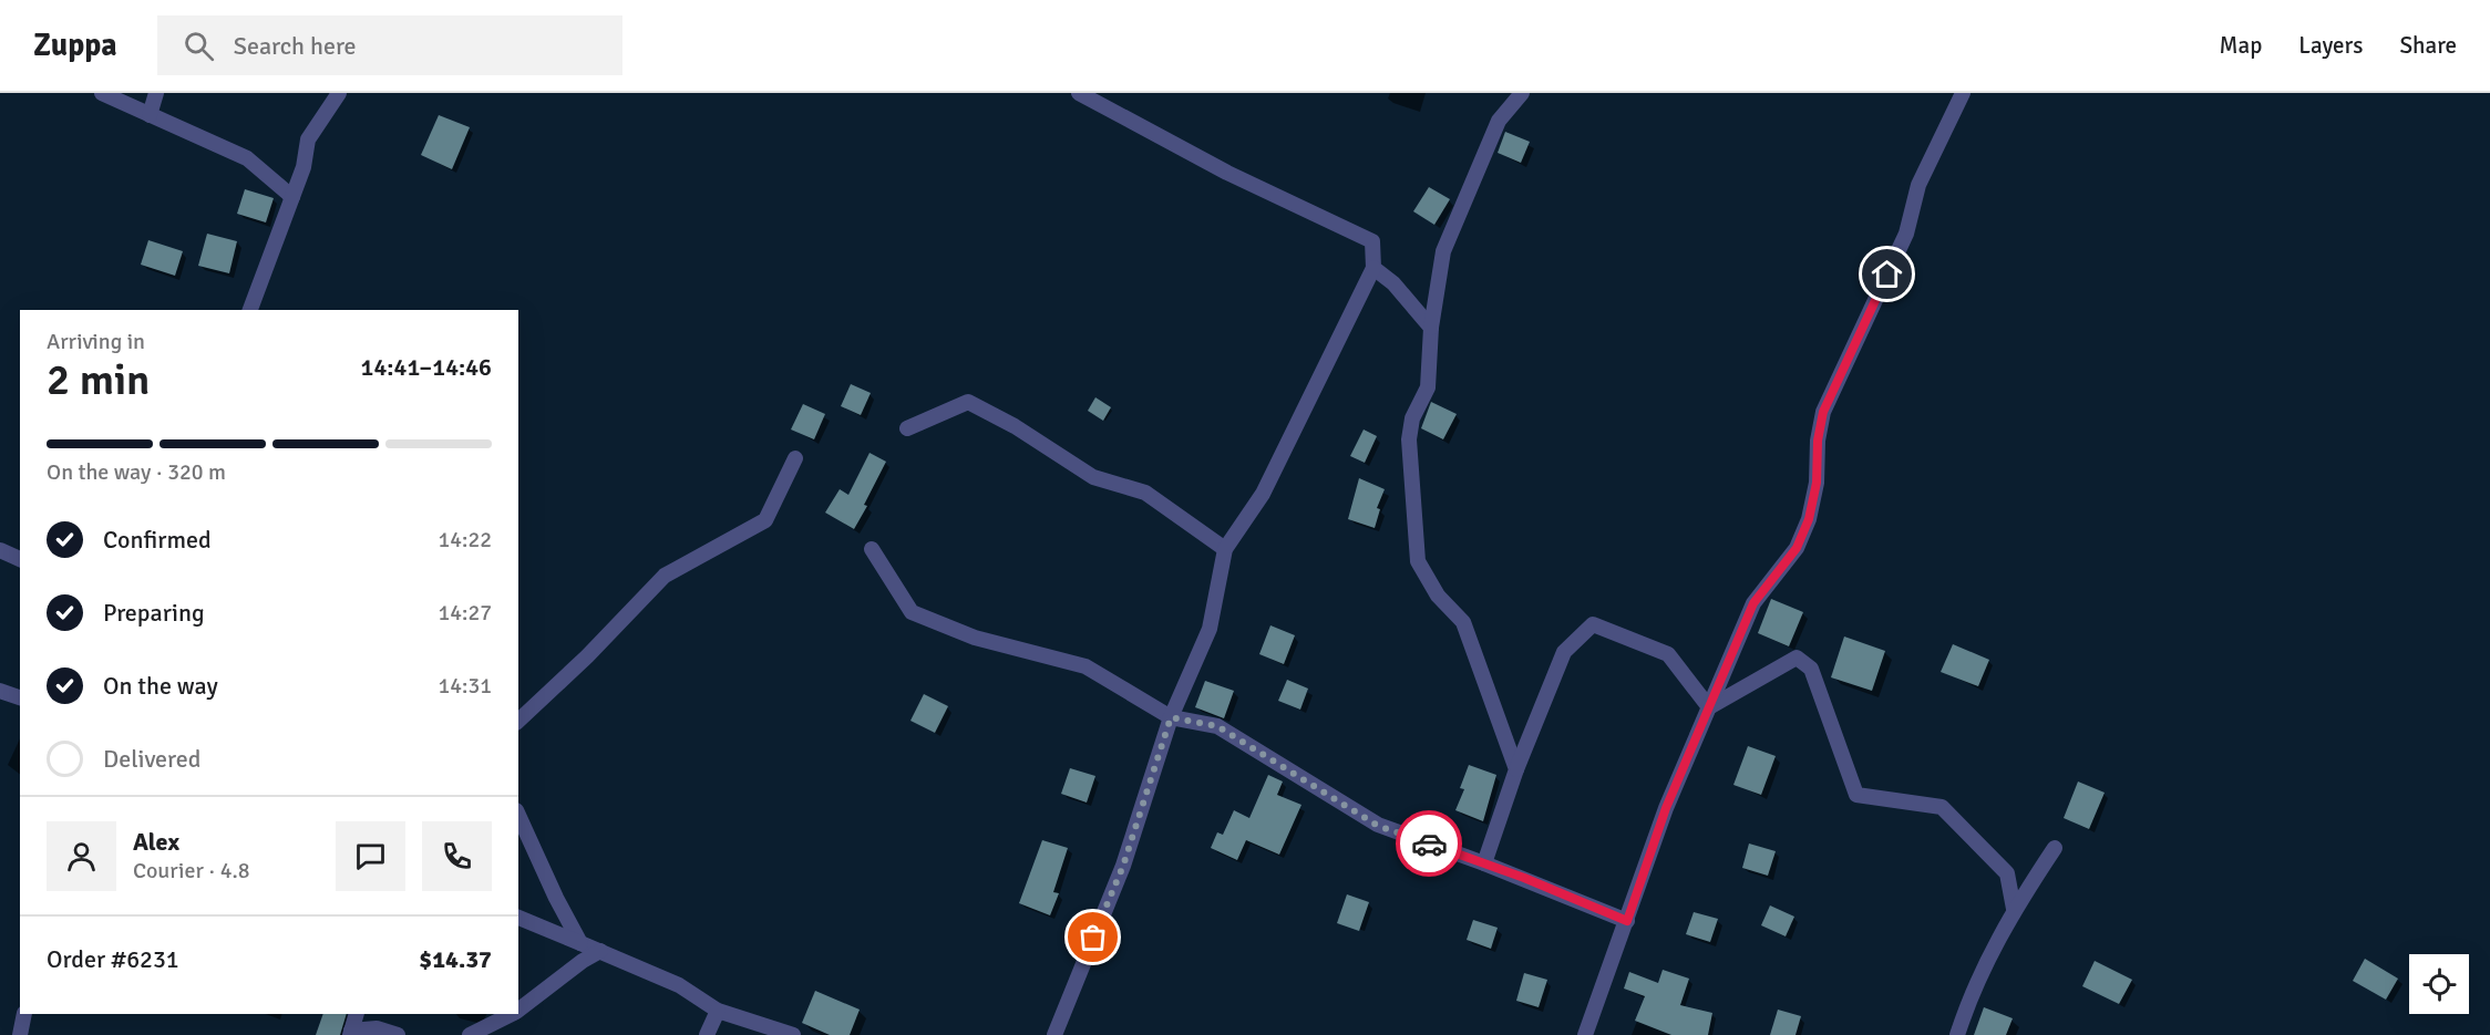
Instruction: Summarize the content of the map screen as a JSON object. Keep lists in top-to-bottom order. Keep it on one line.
{"page":{"header":"Zuppa","search":"Search here","nav":["Map","Layers","Share"],"heading":["2 min","Arriving in","14:41–14:46"],"panel":["Alex","Courier · 4.8","Order #6231","$14.37"],"bar":"On the way · 320 m","list":[["Confirmed","14:22"],["Preparing","14:27"],["On the way","14:31"],"Delivered"]}}
